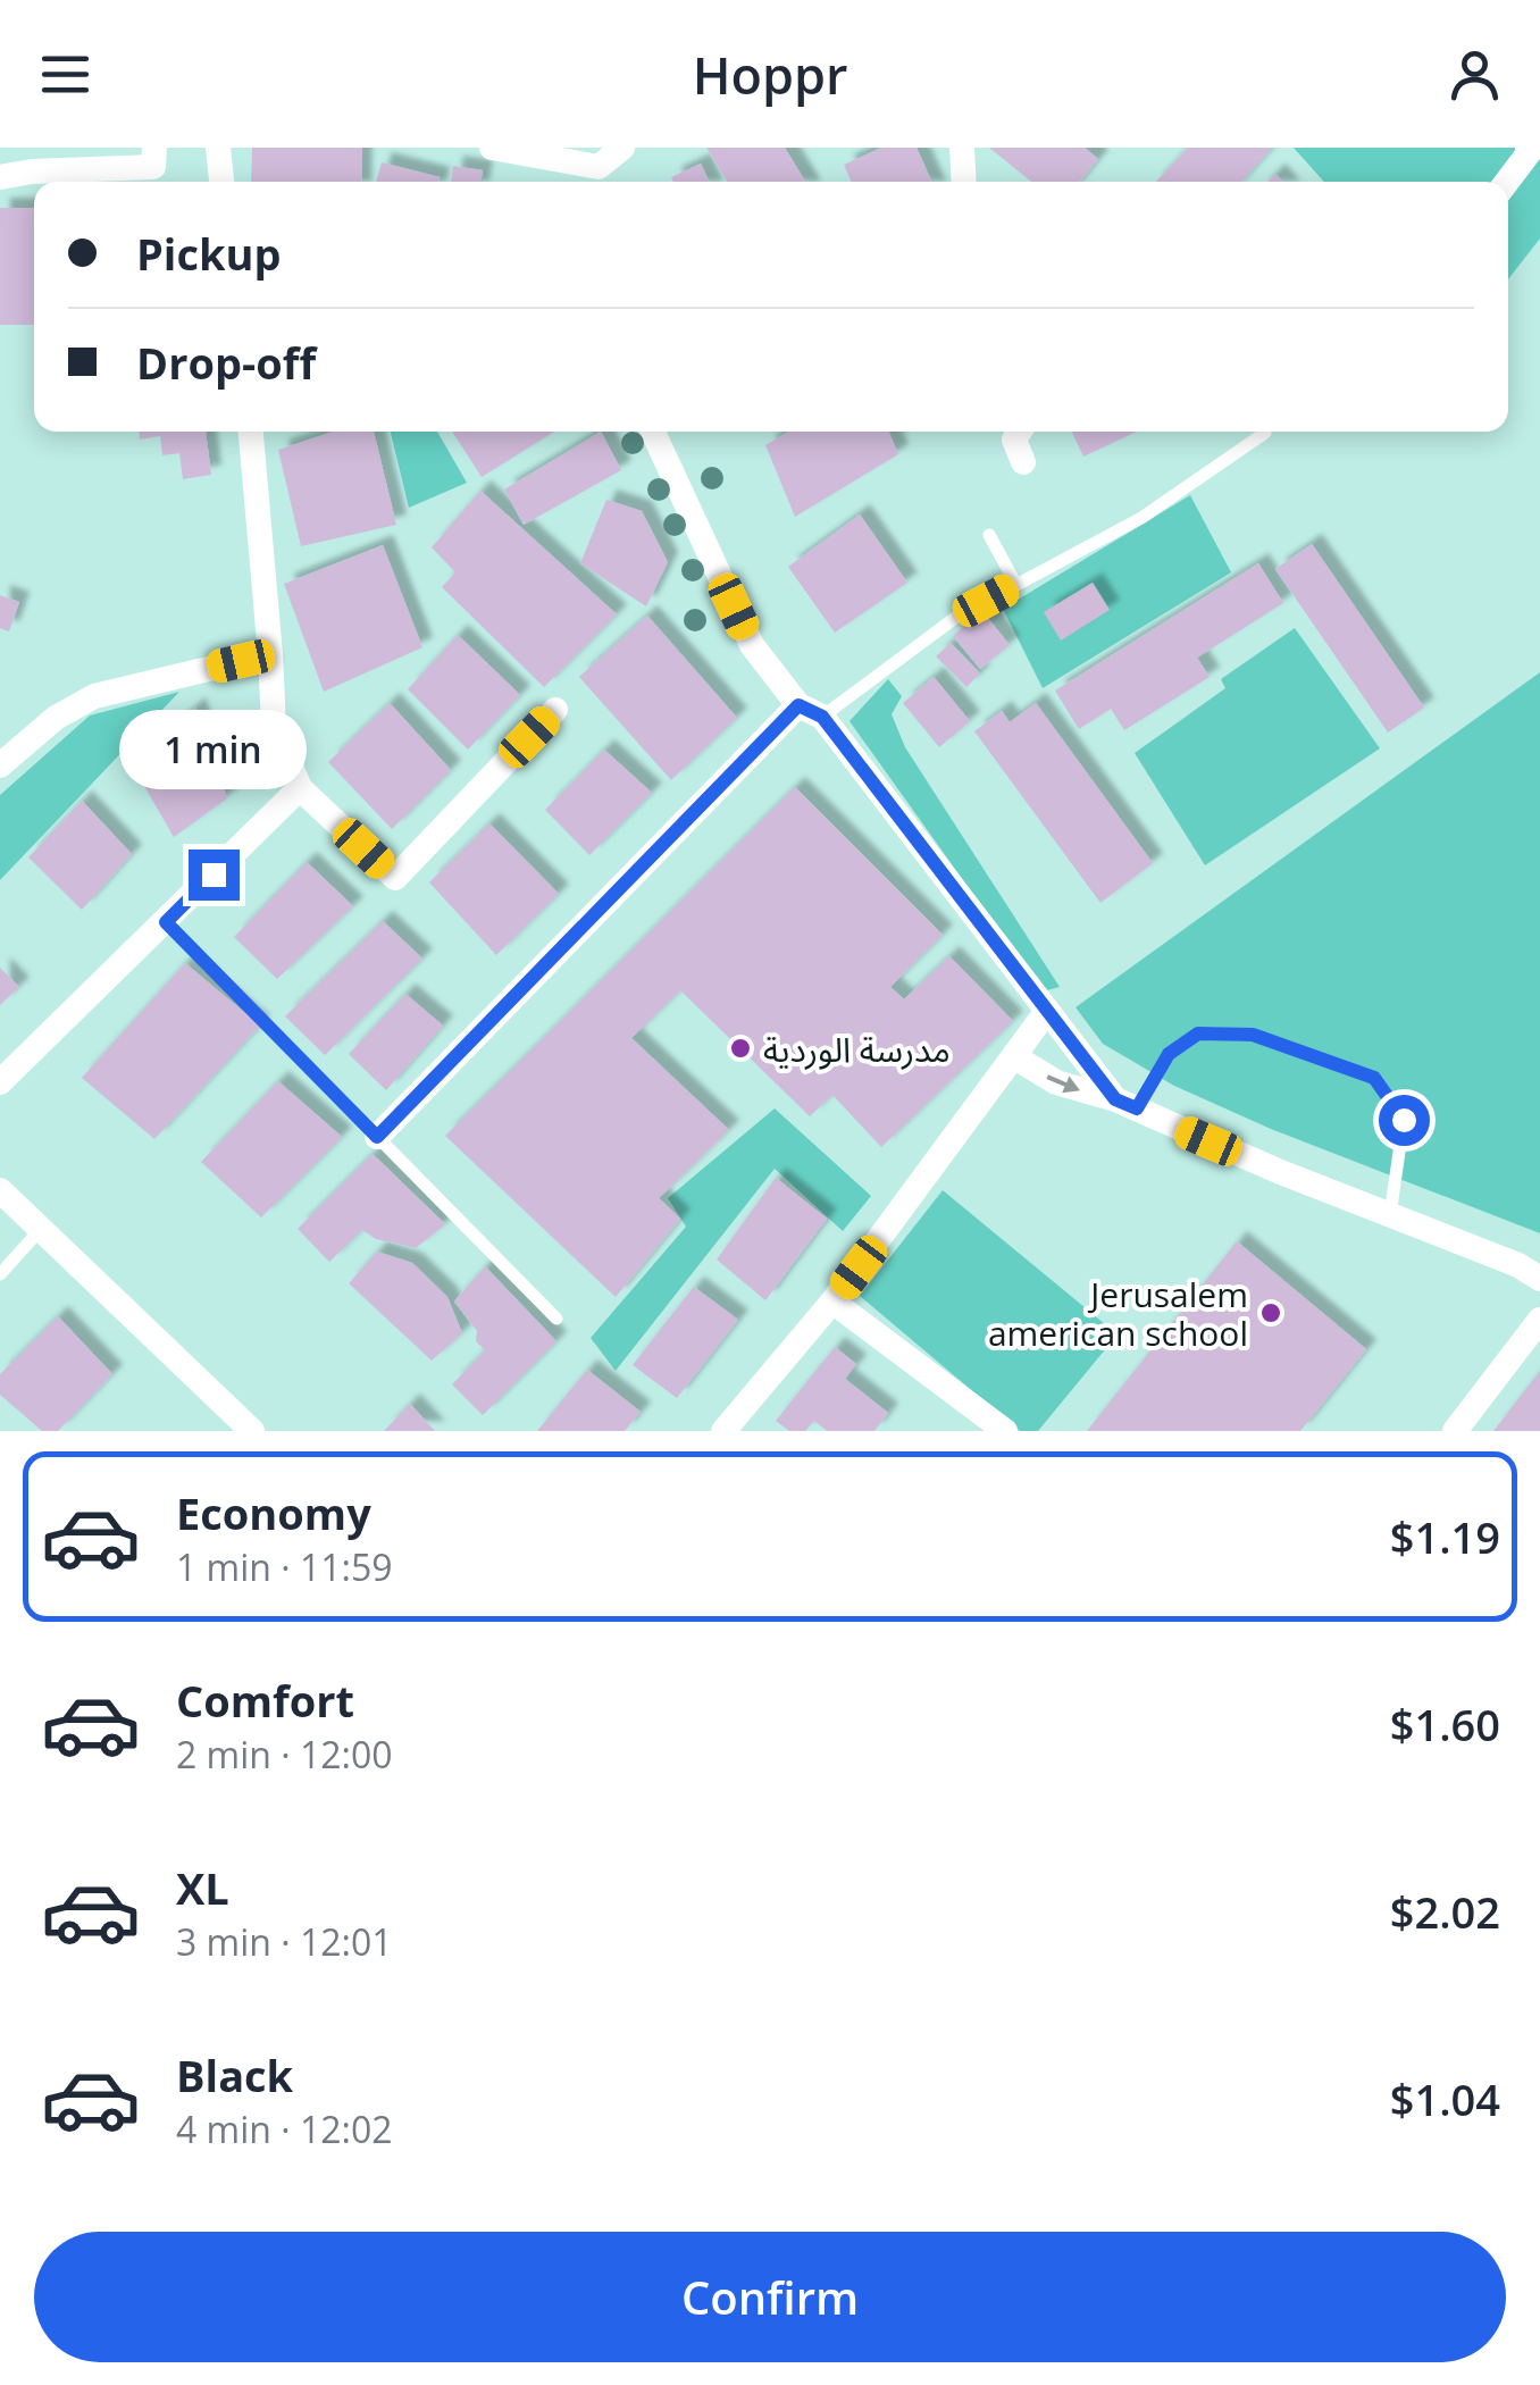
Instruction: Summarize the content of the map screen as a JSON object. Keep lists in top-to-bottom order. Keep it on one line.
{"places":["مدرسة الوردية","Jerusalem american school"],"page":{"header":"Hoppr","banner":["Pickup","Drop-off"],"bubble":"1 min","list":[{"name":"Economy","note":"1 min · 11:59","value":"$1.19"},{"name":"Comfort","note":"2 min · 12:00","value":"$1.60"},{"name":"XL","note":"3 min · 12:01","value":"$2.02"},{"name":"Black","note":"4 min · 12:02","value":"$1.04"}],"buttons":"Confirm"}}
